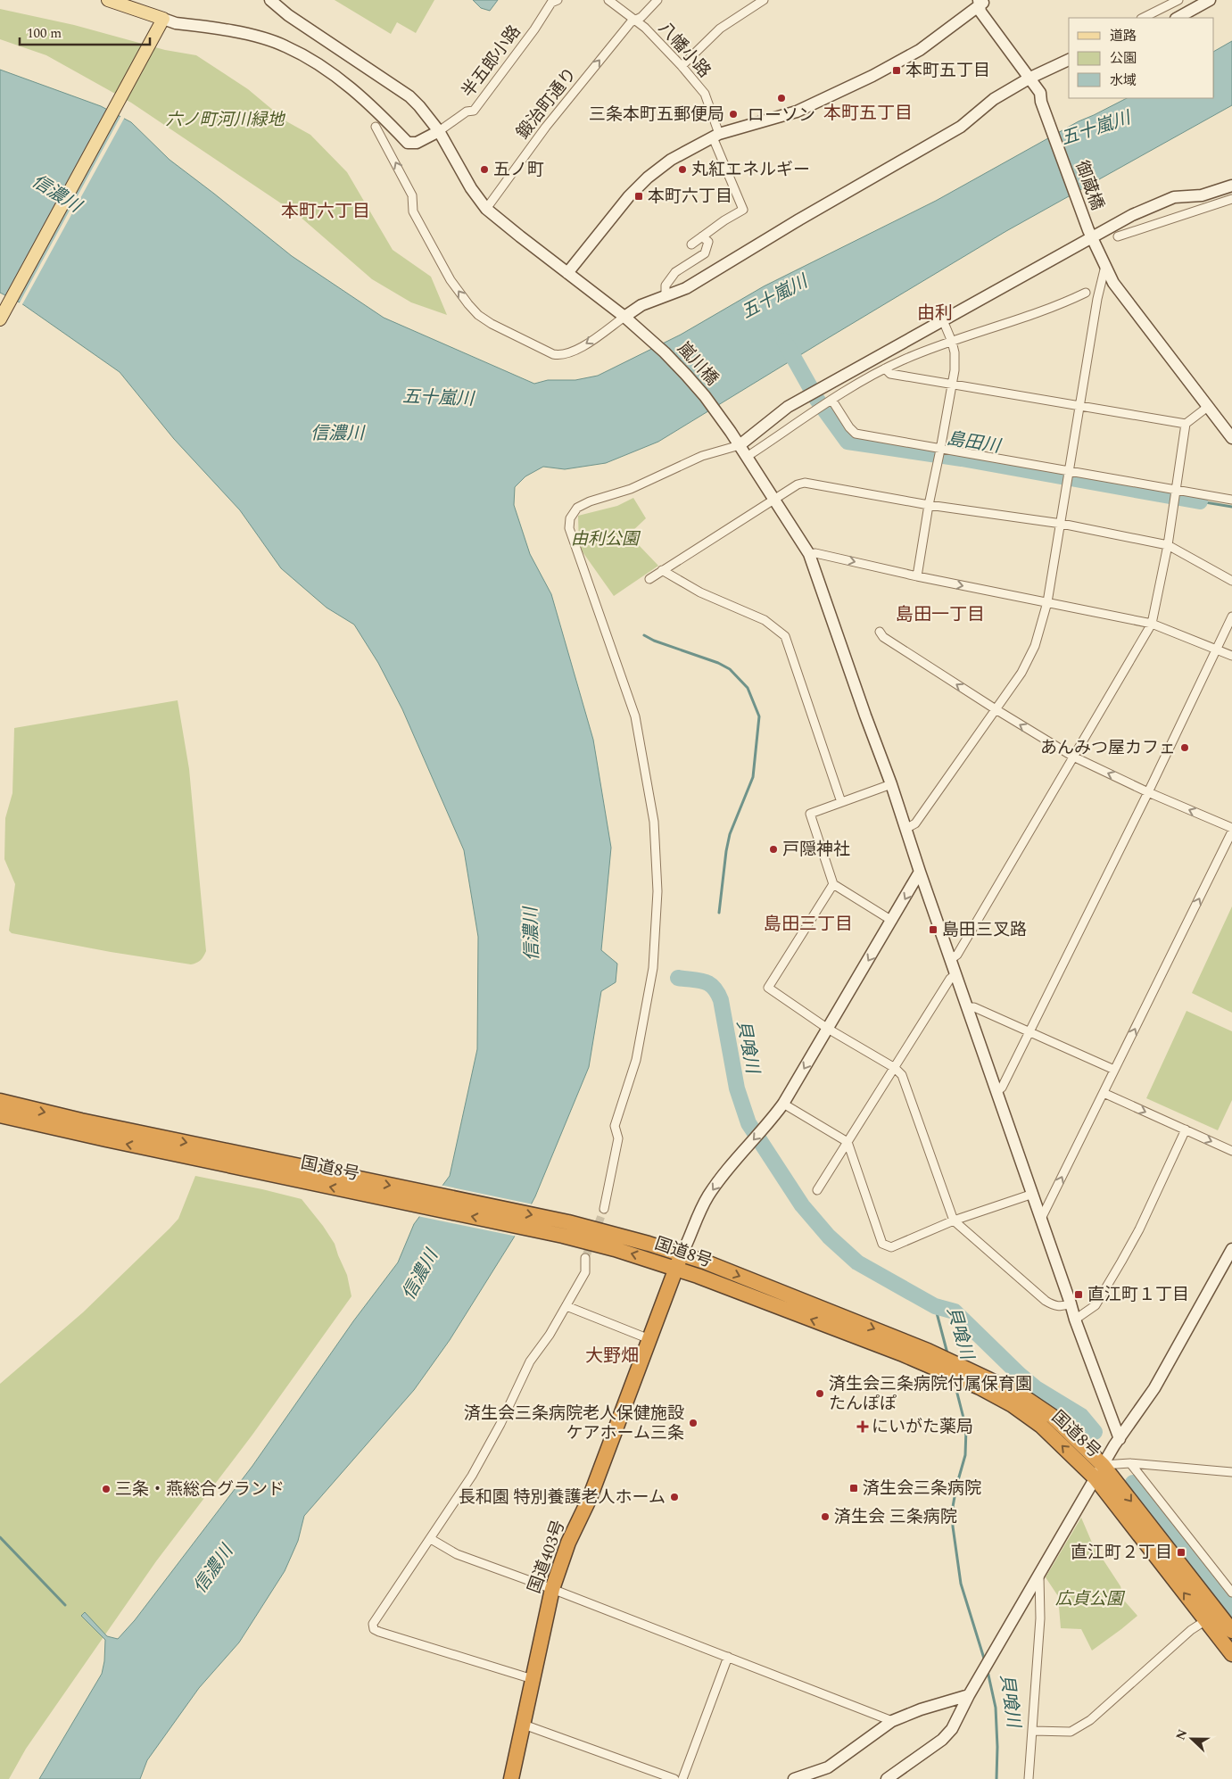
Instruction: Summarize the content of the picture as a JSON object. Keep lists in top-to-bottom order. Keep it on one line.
{"streets":{"highway":["国道8号","国道403号"],"street":["八幡小路","半五郎小路","鍛治町通り","御蔵橋","嵐川橋"]},"crossings":[["八幡小路","鍛治町通り"],["半五郎小路","嵐川橋"],["鍛治町通り","嵐川橋"],["国道8号","国道403号"]],"one_way":["鍛治町通り"],"districts":["本町五丁目","本町六丁目","由利","島田一丁目","島田三丁目","大野畑"],"water":["五十嵐川","信濃川","島田川","貝喰川"],"parks":["六ノ町河川緑地","由利公園","広貞公園"],"places":{"transit":["本町五丁目","本町六丁目","島田三叉路","直江町１丁目","済生会三条病院","直江町２丁目"],"other":["ローソン","三条本町五郵便局","五ノ町","丸紅エネルギー","あんみつ屋カフェ","戸隠神社","済生会三条病院付属保育園 たんぽぽ","済生会三条病院老人保健施設 ケアホーム三条","三条・燕総合グランド","長和園 特別養護老人ホーム","済生会 三条病院"],"health":["にいがた薬局"]},"legend":["道路","公園","水域"],"scale_bar":"100 m","north":"left"}
